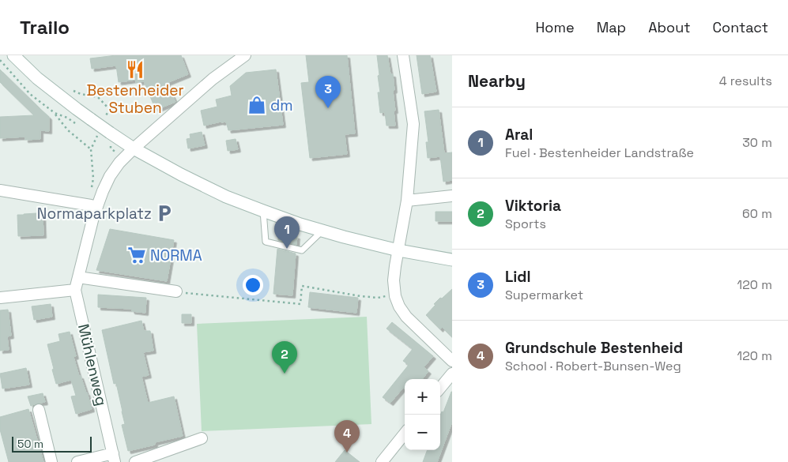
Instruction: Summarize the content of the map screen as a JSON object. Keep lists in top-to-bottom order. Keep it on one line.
{"streets":{"street":["Mühlenweg"]},"places":{"restaurant":["Bestenheider Stuben"],"shop":["dm"],"parking":["Normaparkplatz"],"supermarket":["NORMA"]},"scale_bar":"50 m","page":{"header":"Trailo","nav":["Home","Map","About","Contact"],"heading":["Nearby","4 results"],"pins":["3","1","2","4"],"list":[{"mark":"1","name":"Aral","note":"Fuel · Bestenheider Landstraße","value":"30 m"},{"mark":"2","name":"Viktoria","note":"Sports","value":"60 m"},{"mark":"3","name":"Lidl","note":"Supermarket","value":"120 m"},{"mark":"4","name":"Grundschule Bestenheid","note":"School · Robert-Bunsen-Weg","value":"120 m"}],"map_buttons":["+","−"],"scale":"50 m"}}
